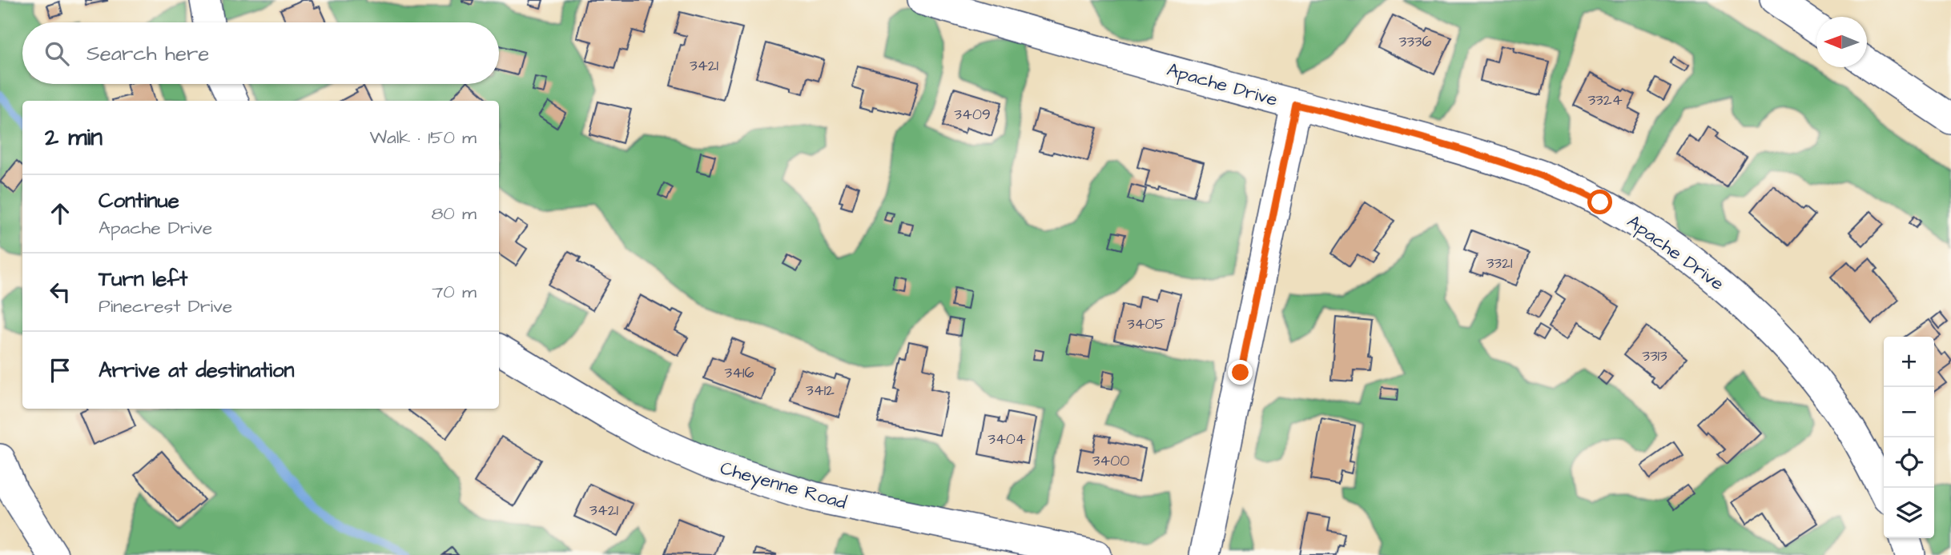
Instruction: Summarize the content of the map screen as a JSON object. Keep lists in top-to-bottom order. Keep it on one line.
{"streets":{"street":["Apache Drive","Cheyenne Road"]},"house_numbers":["3336","3421","3324","3409","3321","3405","3313","3416","3412","3404","3400","3421"],"north":"left","page":{"search":"Search here","heading":["2 min","Walk · 150 m"],"list":[["Continue","Apache Drive","80 m"],["Turn left","Pinecrest Drive","70 m"],"Arrive at destination"],"map_buttons":["+","−"]}}
